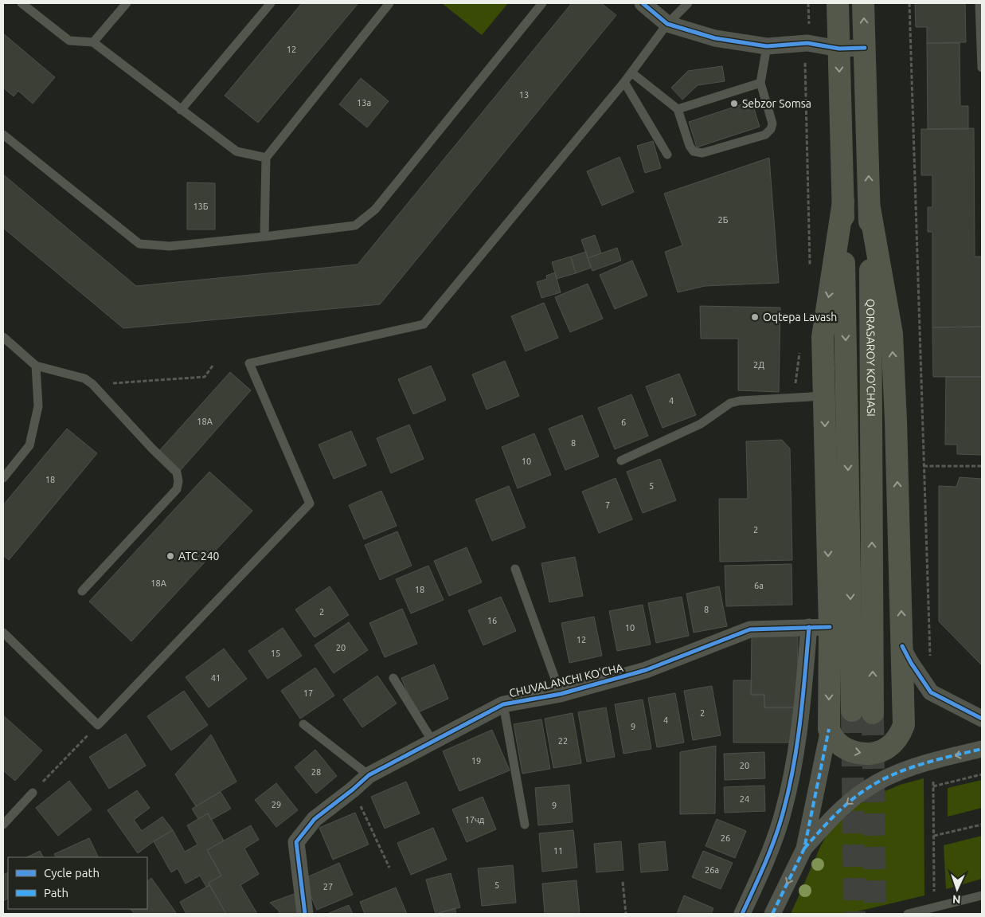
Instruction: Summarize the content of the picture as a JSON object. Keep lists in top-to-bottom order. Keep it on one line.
{"streets":{"main road":["QORASAROY KO'CHASI"],"street":["CHUVALANCHI KO'CHA"]},"places":["Sebzor Somsa","Oqtepa Lavash","АТС 240"],"house_numbers":["12","13","13а","13Б","2Б","2Д","4","18А","6","8","10","18","5","7","2","18А","6a","18","8","2","16","10","12","20","15","41","17","2","4","9","22","19","20","28","24","29","9","17чд","26","11","26a","5","27"],"legend":["Cycle path","Path"],"north":"bottom"}
